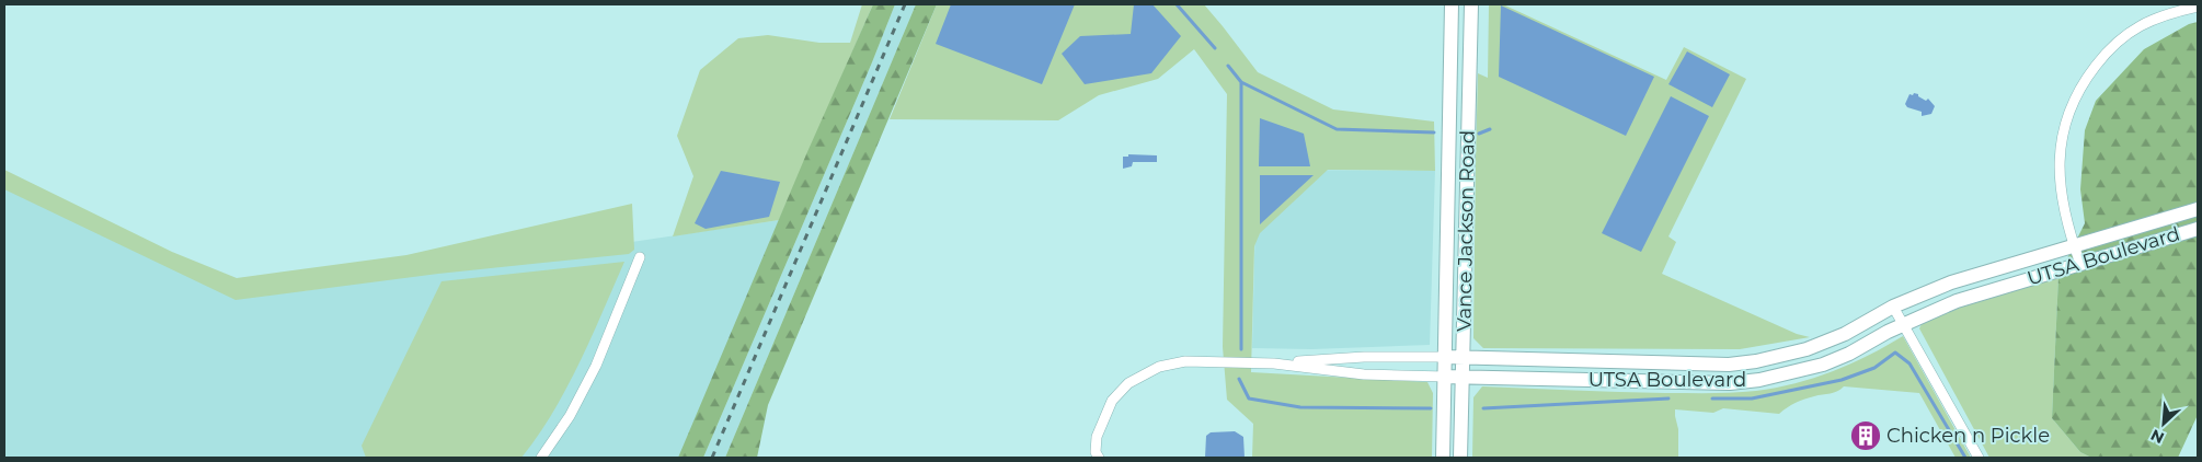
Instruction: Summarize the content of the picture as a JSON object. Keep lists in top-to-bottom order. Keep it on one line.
{"streets":{"main road":["Vance Jackson Road","UTSA Boulevard"]},"crossings":[["Vance Jackson Road","UTSA Boulevard"]],"places":{"building":["Chicken n Pickle"]},"north":"bottom left"}
